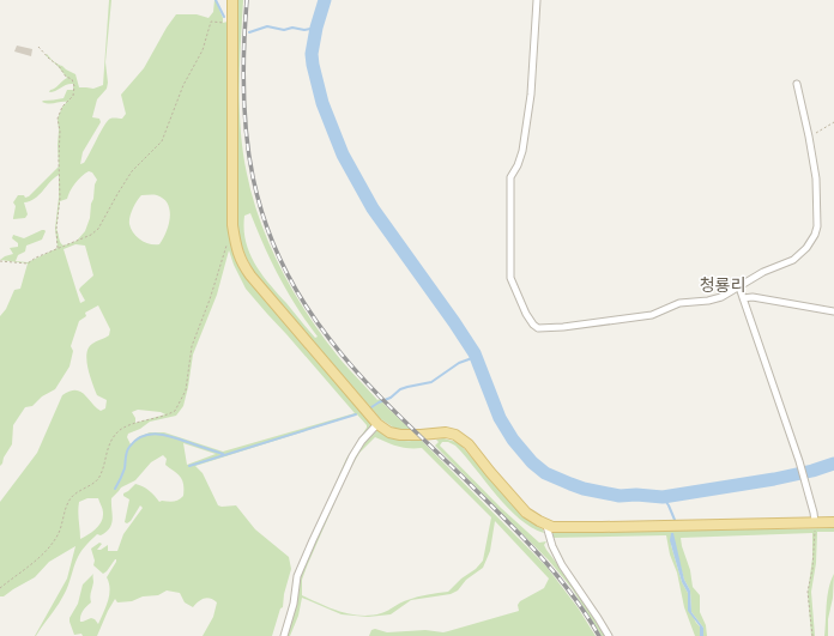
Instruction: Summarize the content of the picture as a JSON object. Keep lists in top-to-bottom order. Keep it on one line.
{"districts":["청룡리"]}
